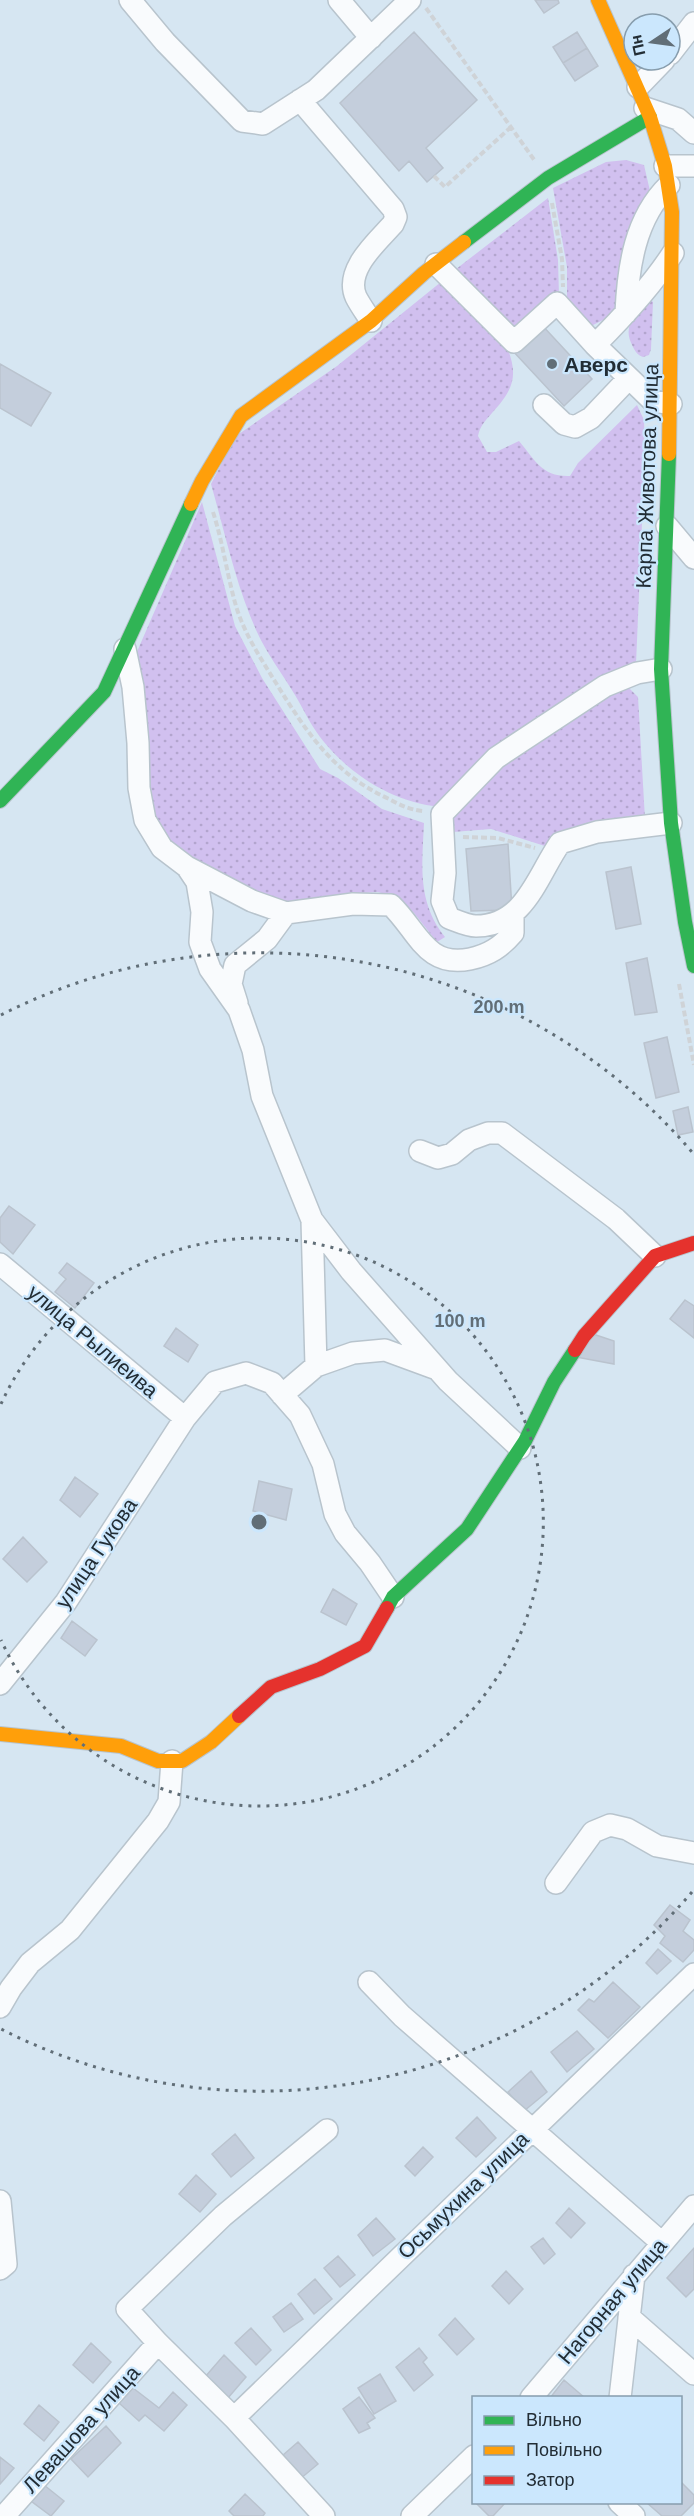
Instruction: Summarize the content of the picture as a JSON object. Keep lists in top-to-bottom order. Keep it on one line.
{"streets":{"street":["Карпа Животова улица","улица Рылиеива","улица Гукова","Осьмухина улица","Нагорная улица","Левашова улица"]},"crossings":[["улица Рылиеива","улица Гукова"]],"places":["Аверс"],"legend":["Вільно","Повільно","Затор"],"north":"left","rings":["200 m","100 m"]}
